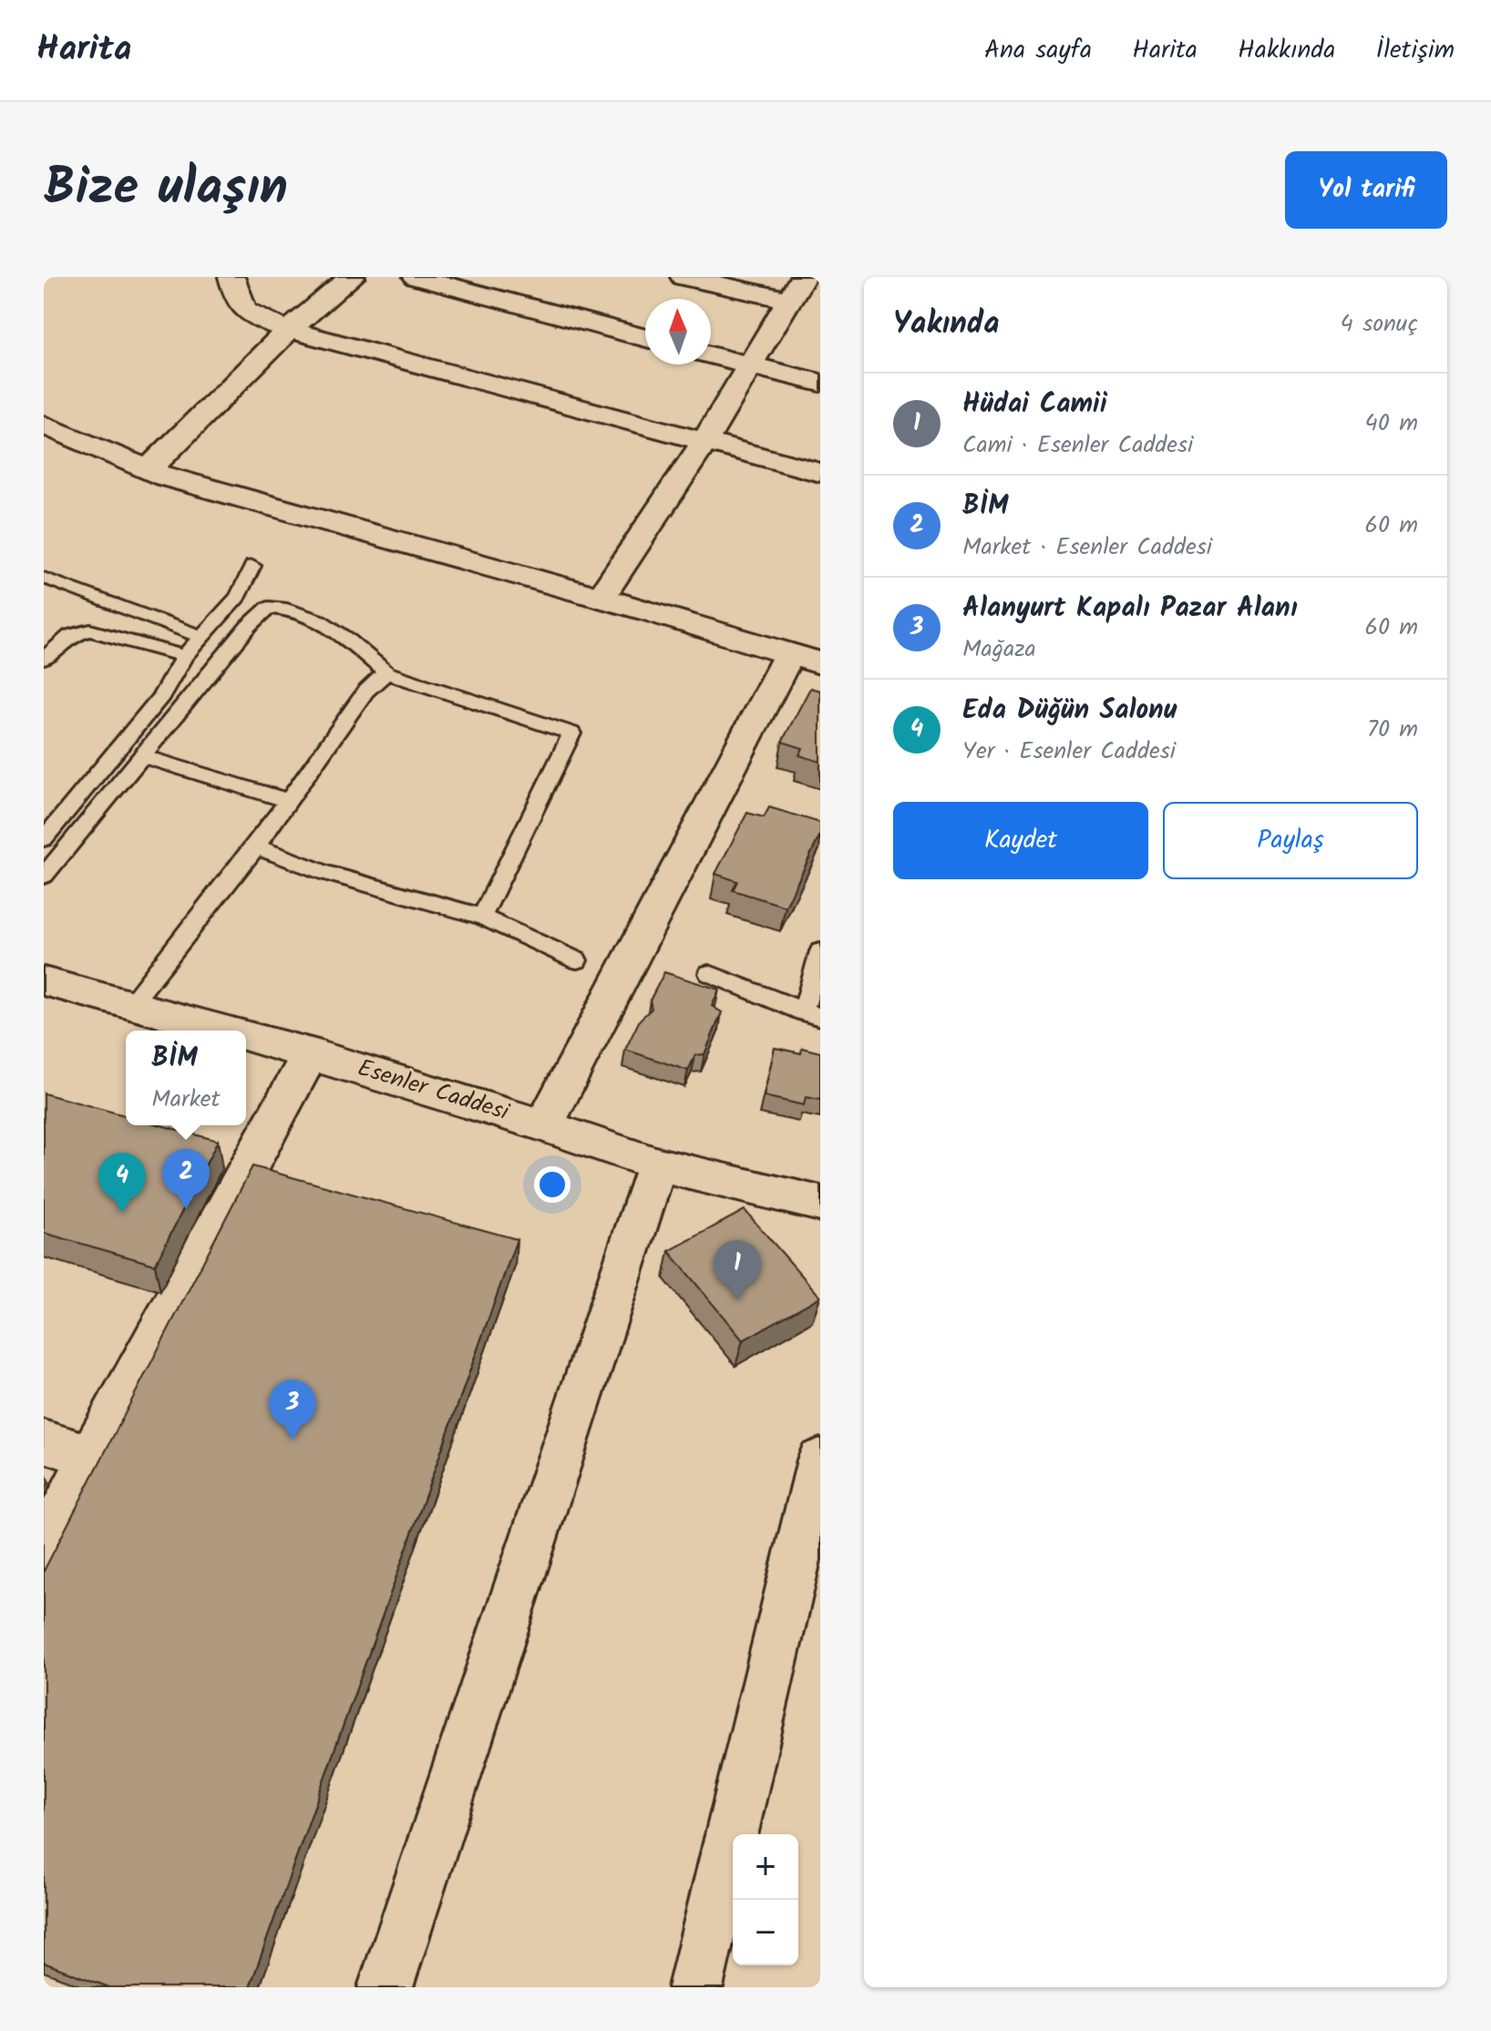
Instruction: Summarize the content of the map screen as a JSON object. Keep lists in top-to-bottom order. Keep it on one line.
{"streets":{"street":["Esenler Caddesi"]},"north":"top","page":{"header":"Harita","nav":["Ana sayfa","Harita","Hakkında","İletişim"],"title":"Bize ulaşın","buttons":["Yol tarifi",["Kaydet","Paylaş"]],"heading":["Yakında","4 sonuç"],"list":[{"mark":"1","name":"Hüdai Camii","note":"Cami · Esenler Caddesi","value":"40 m"},{"mark":"2","name":"BİM","note":"Market · Esenler Caddesi","value":"60 m"},{"mark":"3","name":"Alanyurt Kapalı Pazar Alanı","note":"Mağaza","value":"60 m"},{"mark":"4","name":"Eda Düğün Salonu","note":"Yer · Esenler Caddesi","value":"70 m"}],"popup":["BİM","Market"],"pins":["2","4","1","3"],"map_buttons":["+","−"]}}
